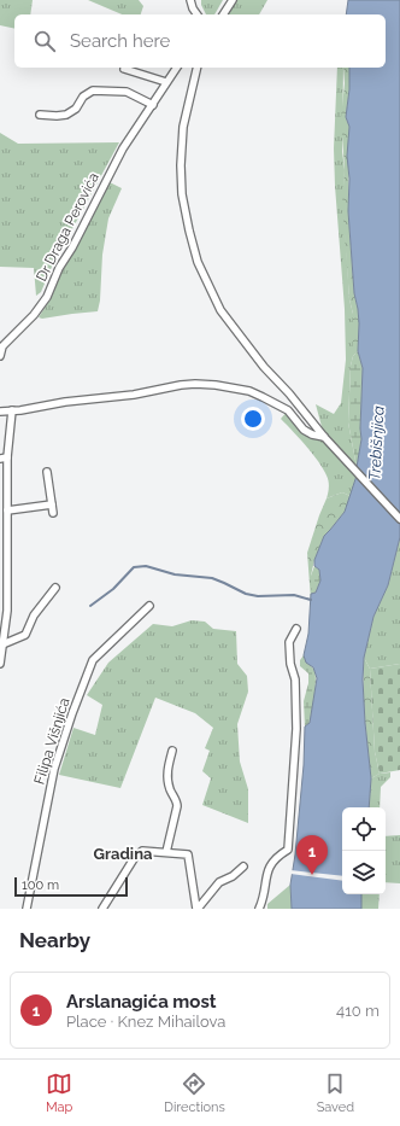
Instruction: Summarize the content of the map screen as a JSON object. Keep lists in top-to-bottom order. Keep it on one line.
{"streets":{"street":["Dr Draga Perovića","Filipa Višnjića"]},"districts":["Gradina"],"water":["Trebišnjica"],"scale_bar":"100 m","page":{"search":"Search here","pins":"1","scale":"100 m","heading":"Nearby","list":[{"mark":"1","name":"Arslanagića most","note":"Place · Knez Mihailova","value":"410 m"}],"nav":["Map","Directions","Saved"]}}
